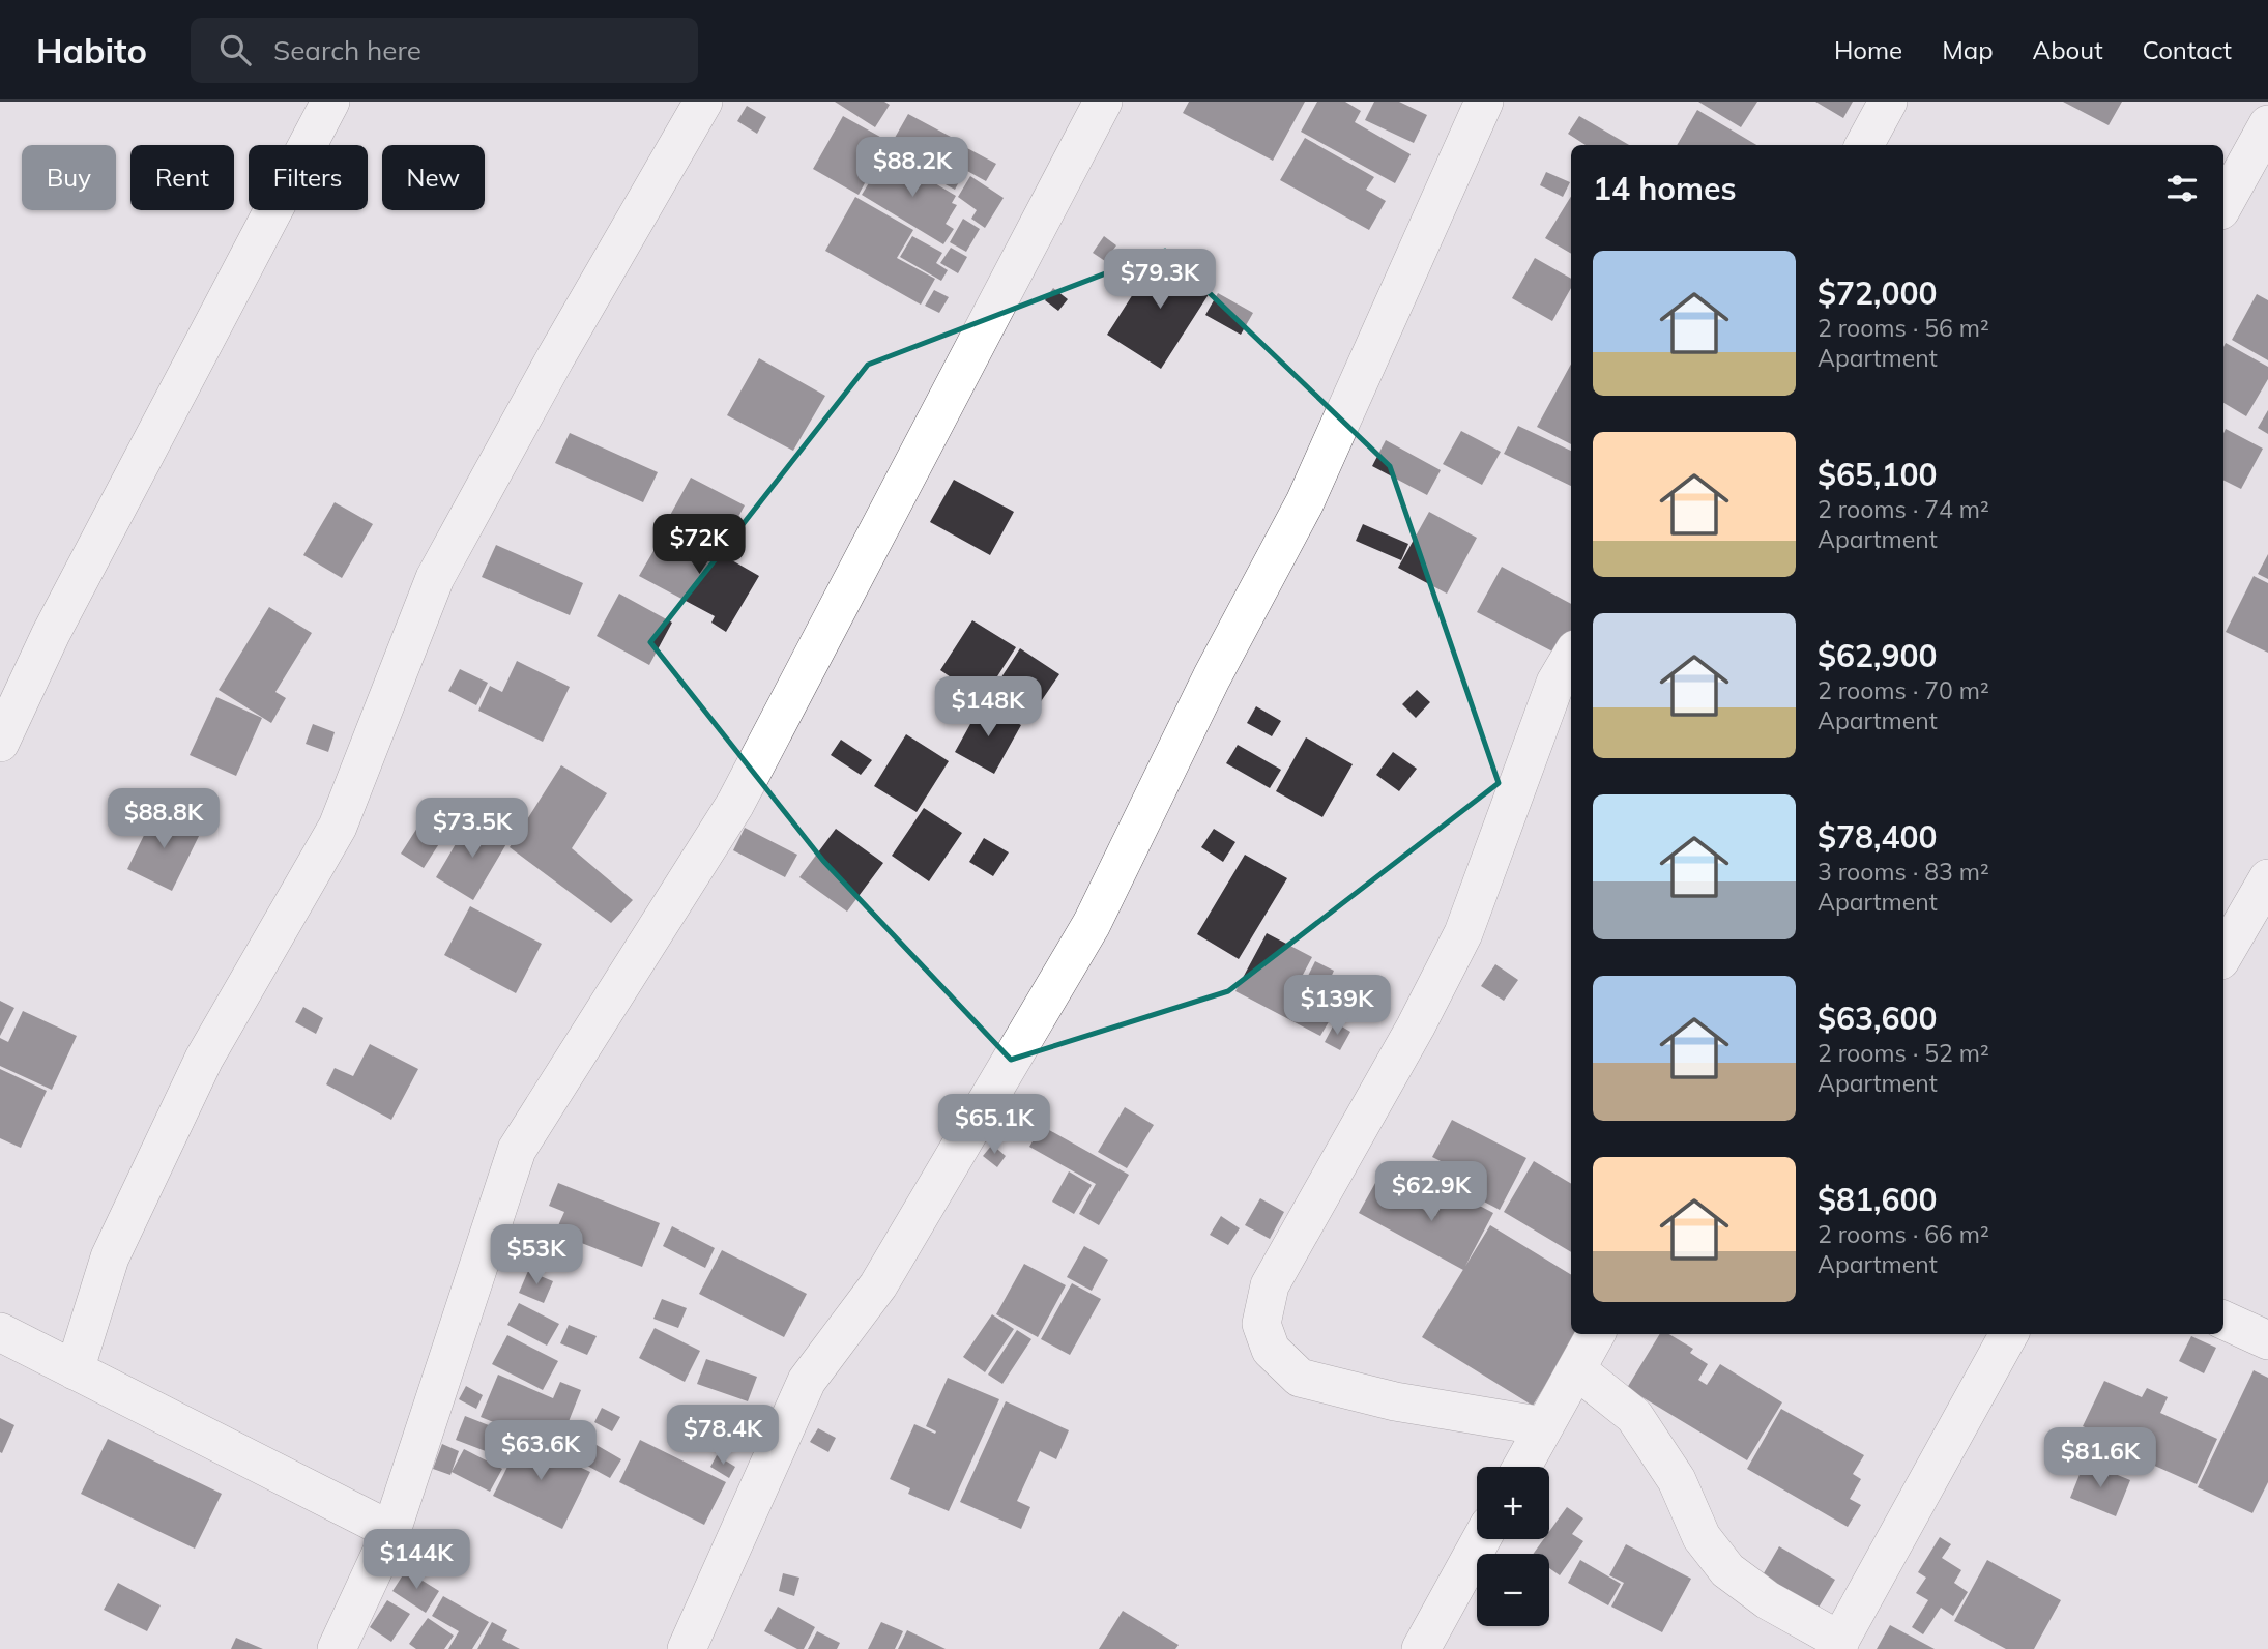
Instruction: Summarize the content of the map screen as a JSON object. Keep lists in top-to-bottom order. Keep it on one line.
{"page":{"header":"Habito","search":"Search here","nav":["Home","Map","About","Contact"],"price":["$88.2K","$79.3K","$72K","$148K","$88.8K","$73.5K","$139K","$65.1K","$62.9K","$53K","$78.4K","$63.6K","$81.6K","$144K"],"chip":["Buy","Rent","Filters","New"],"heading":"14 homes","list":[{"name":"$72,000","note":"2 rooms · 56 m² · Apartment"},{"name":"$65,100","note":"2 rooms · 74 m² · Apartment"},{"name":"$62,900","note":"2 rooms · 70 m² · Apartment"},{"name":"$78,400","note":"3 rooms · 83 m² · Apartment"},{"name":"$63,600","note":"2 rooms · 52 m² · Apartment"},{"name":"$81,600","note":"2 rooms · 66 m² · Apartment"}],"map_buttons":["+","−"]}}
